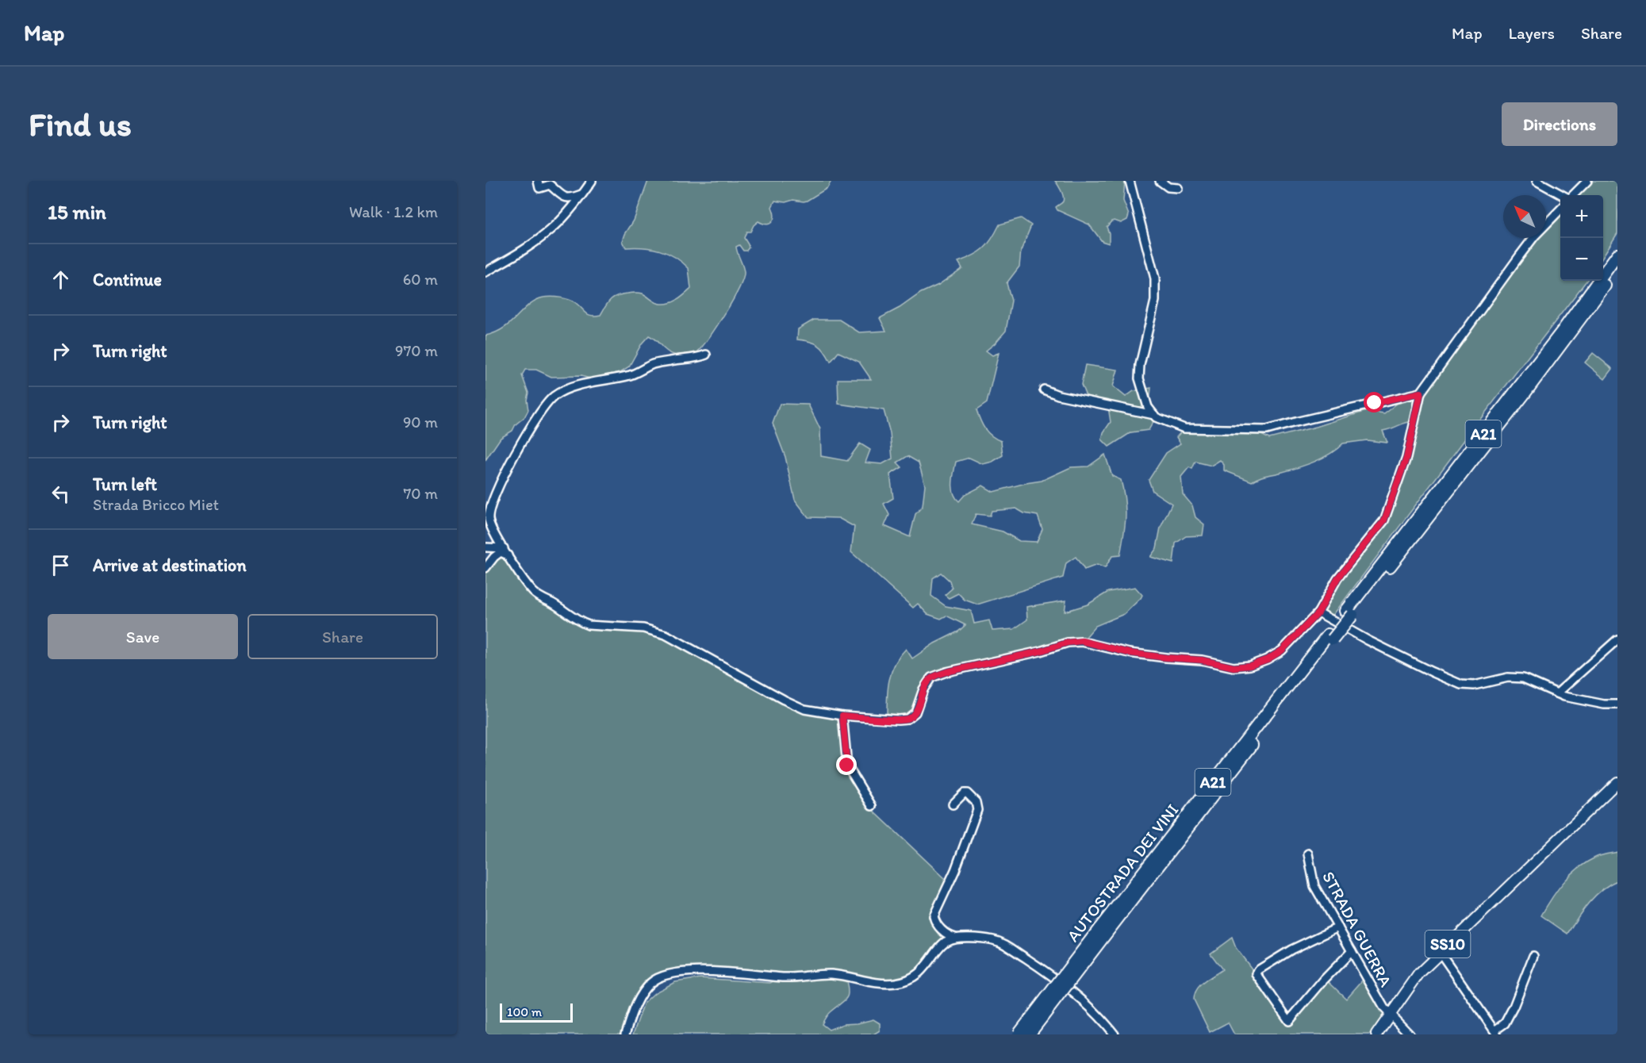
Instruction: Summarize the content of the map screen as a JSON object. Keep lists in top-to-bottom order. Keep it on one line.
{"streets":{"highway":["A21","AUTOSTRADA DEI VINI"],"main road":["SS10"],"street":["STRADA GUERRA"]},"crossings":[["STRADA GUERRA","SS10"]],"scale_bar":"100 m","north":"top left","page":{"header":"Map","nav":["Map","Layers","Share"],"buttons":["Directions",["Save","Share"]],"title":"Find us","heading":["15 min","Walk · 1.2 km"],"map_buttons":["+","−"],"list":[["Continue","60 m"],["Turn right","970 m"],["Turn right","90 m"],["Turn left","Strada Bricco Miet","70 m"],"Arrive at destination"],"scale":"100 m"}}
